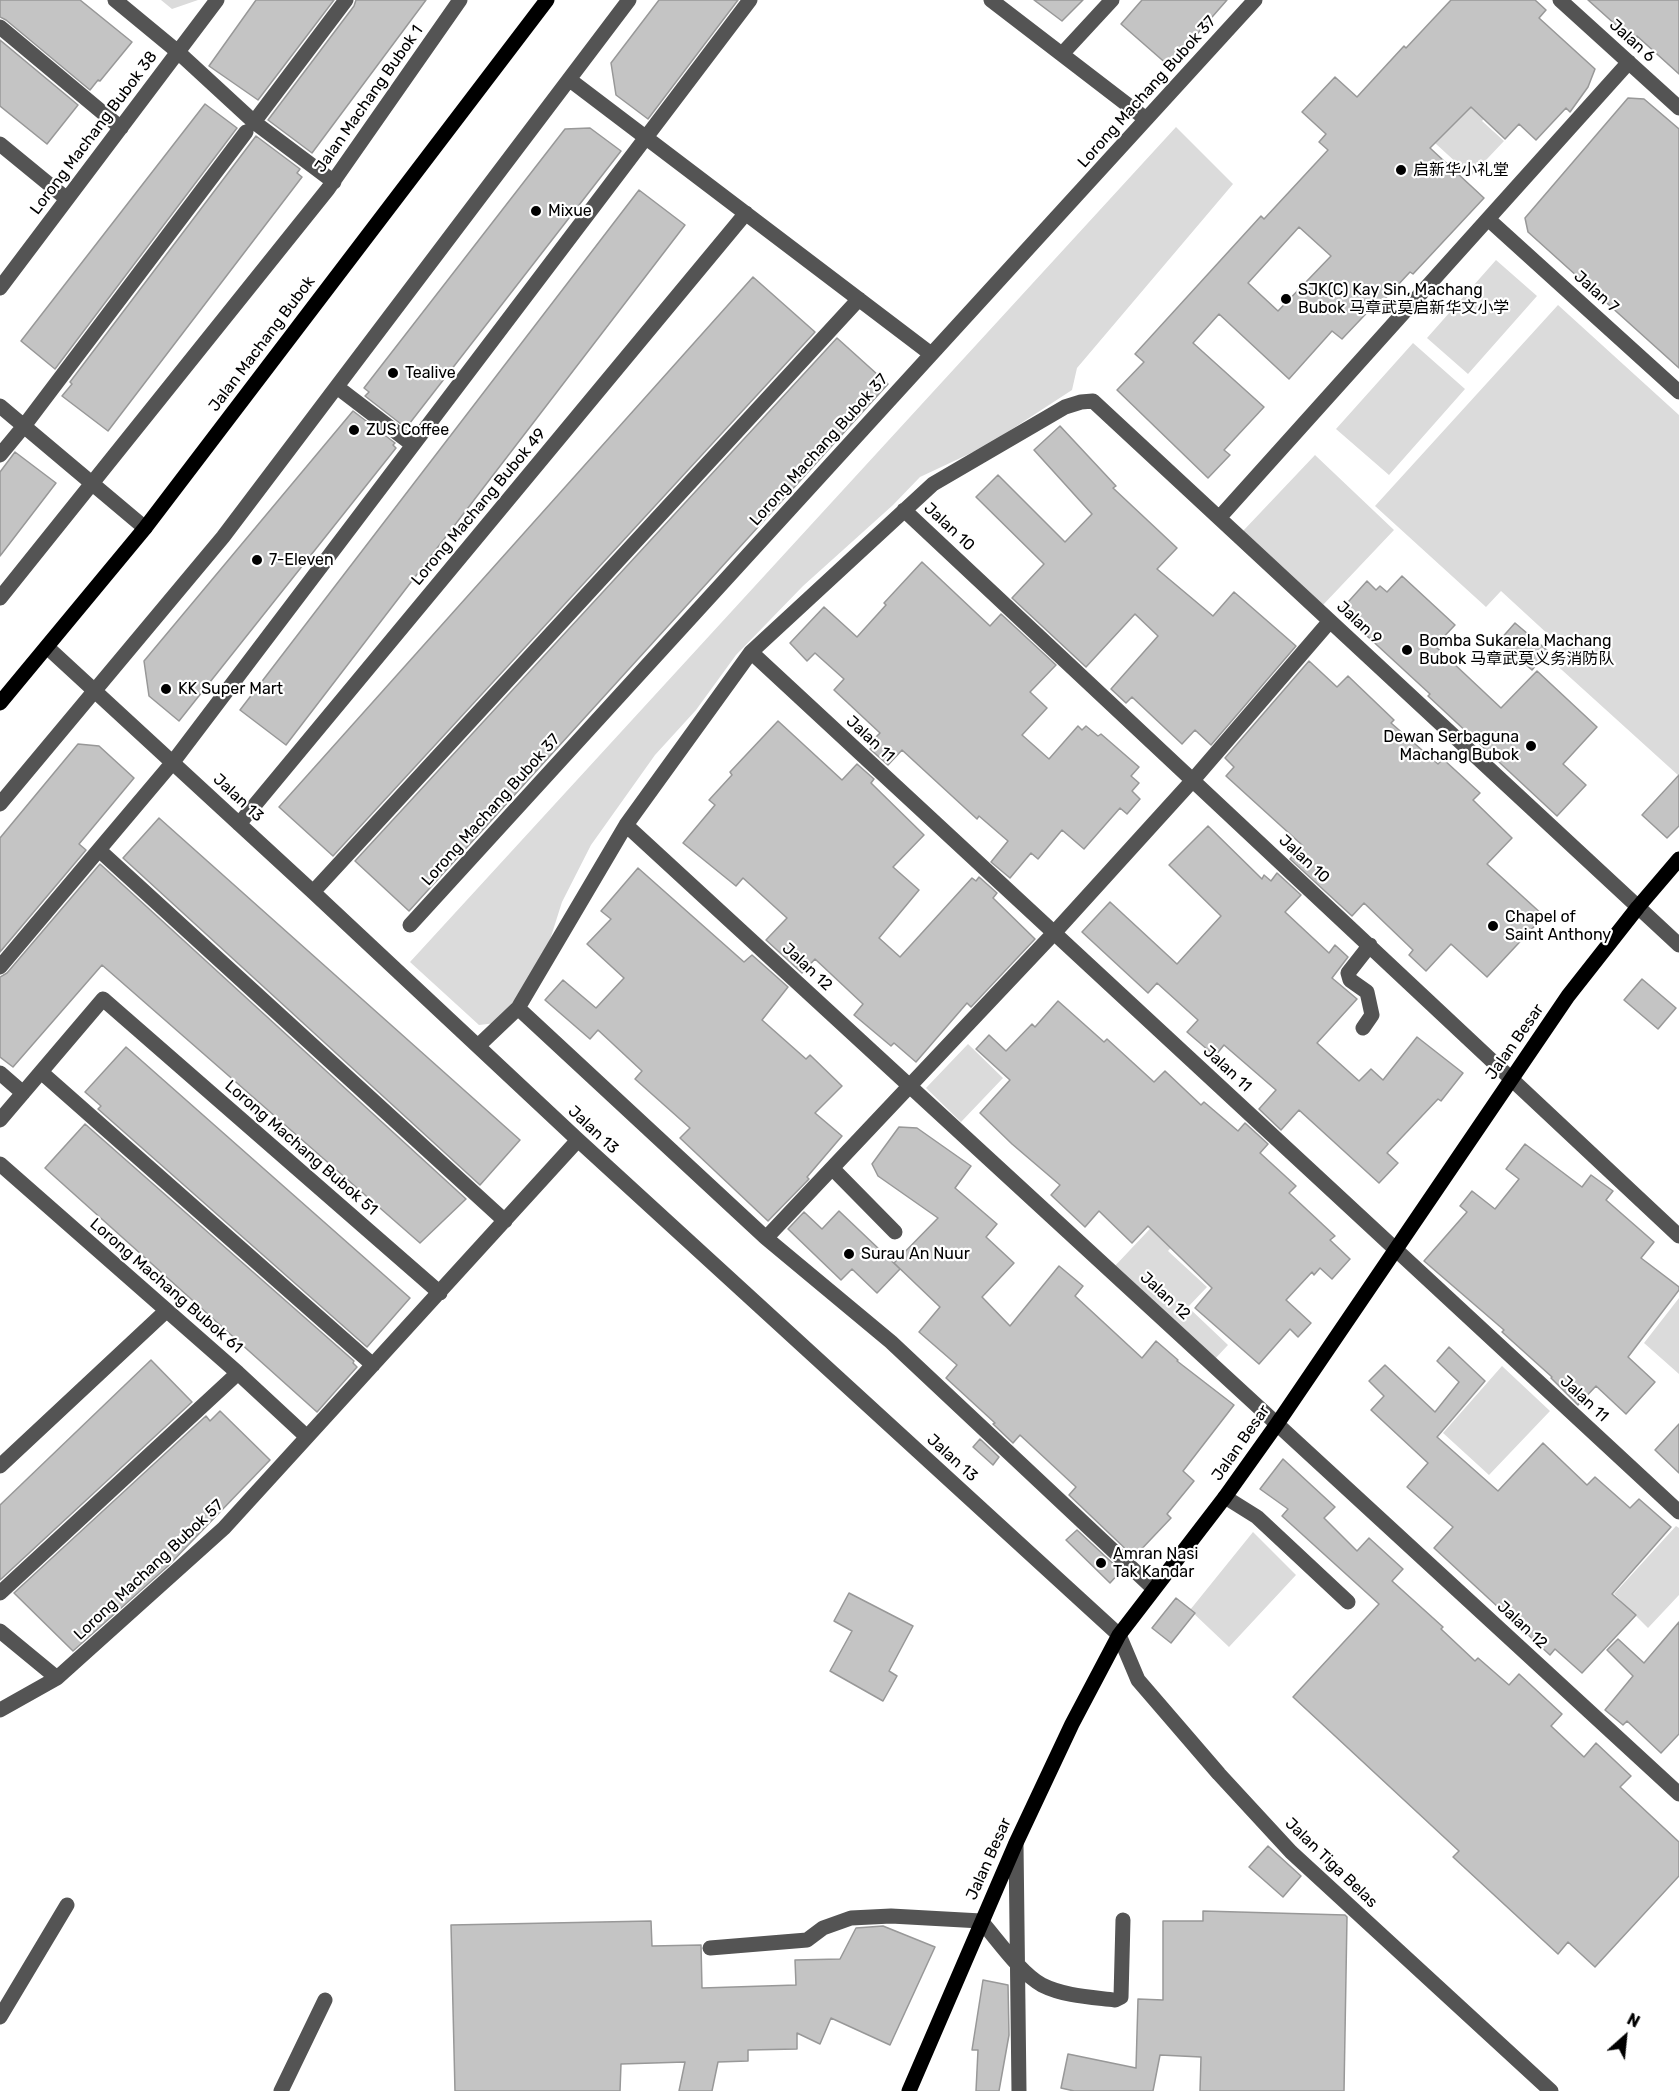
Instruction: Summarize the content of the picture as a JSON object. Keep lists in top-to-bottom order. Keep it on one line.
{"streets":{"main road":["Jalan Machang Bubok","Jalan Besar"],"street":["Jalan 6","Lorong Machang Bubok 37","Jalan Machang Bubok 1","Lorong Machang Bubok 38","Jalan 7","Lorong Machang Bubok 49","Jalan 10","Jalan 9","Jalan 11","Jalan 13","Jalan 12","Lorong Machang Bubok 51","Lorong Machang Bubok 61","Lorong Machang Bubok 57","Jalan Tiga Belas"]},"crossings":[["Jalan Machang Bubok","Jalan 13"],["Lorong Machang Bubok 49","Jalan 13"],["Jalan 10","Jalan 9"],["Jalan 10","Jalan Besar"],["Jalan 9","Jalan Besar"],["Jalan 11","Jalan Besar"],["Jalan 13","Jalan Besar"],["Jalan 13","Jalan Tiga Belas"],["Jalan 12","Jalan Besar"],["Jalan Besar","Jalan Tiga Belas"],["Lorong Machang Bubok 51","Lorong Machang Bubok 57"],["Lorong Machang Bubok 61","Lorong Machang Bubok 57"]],"places":["启新华小礼堂","Mixue","SJK(C) Kay Sin, Machang Bubok 马章武莫启新华文小学","Tealive","ZUS Coffee","7-Eleven","Bomba Sukarela Machang Bubok 马章武莫义务消防队","KK Super Mart","Dewan Serbaguna Machang Bubok","Chapel of Saint Anthony","Surau An Nuur","Amran Nasi Tak Kandar"],"north":"top right"}
